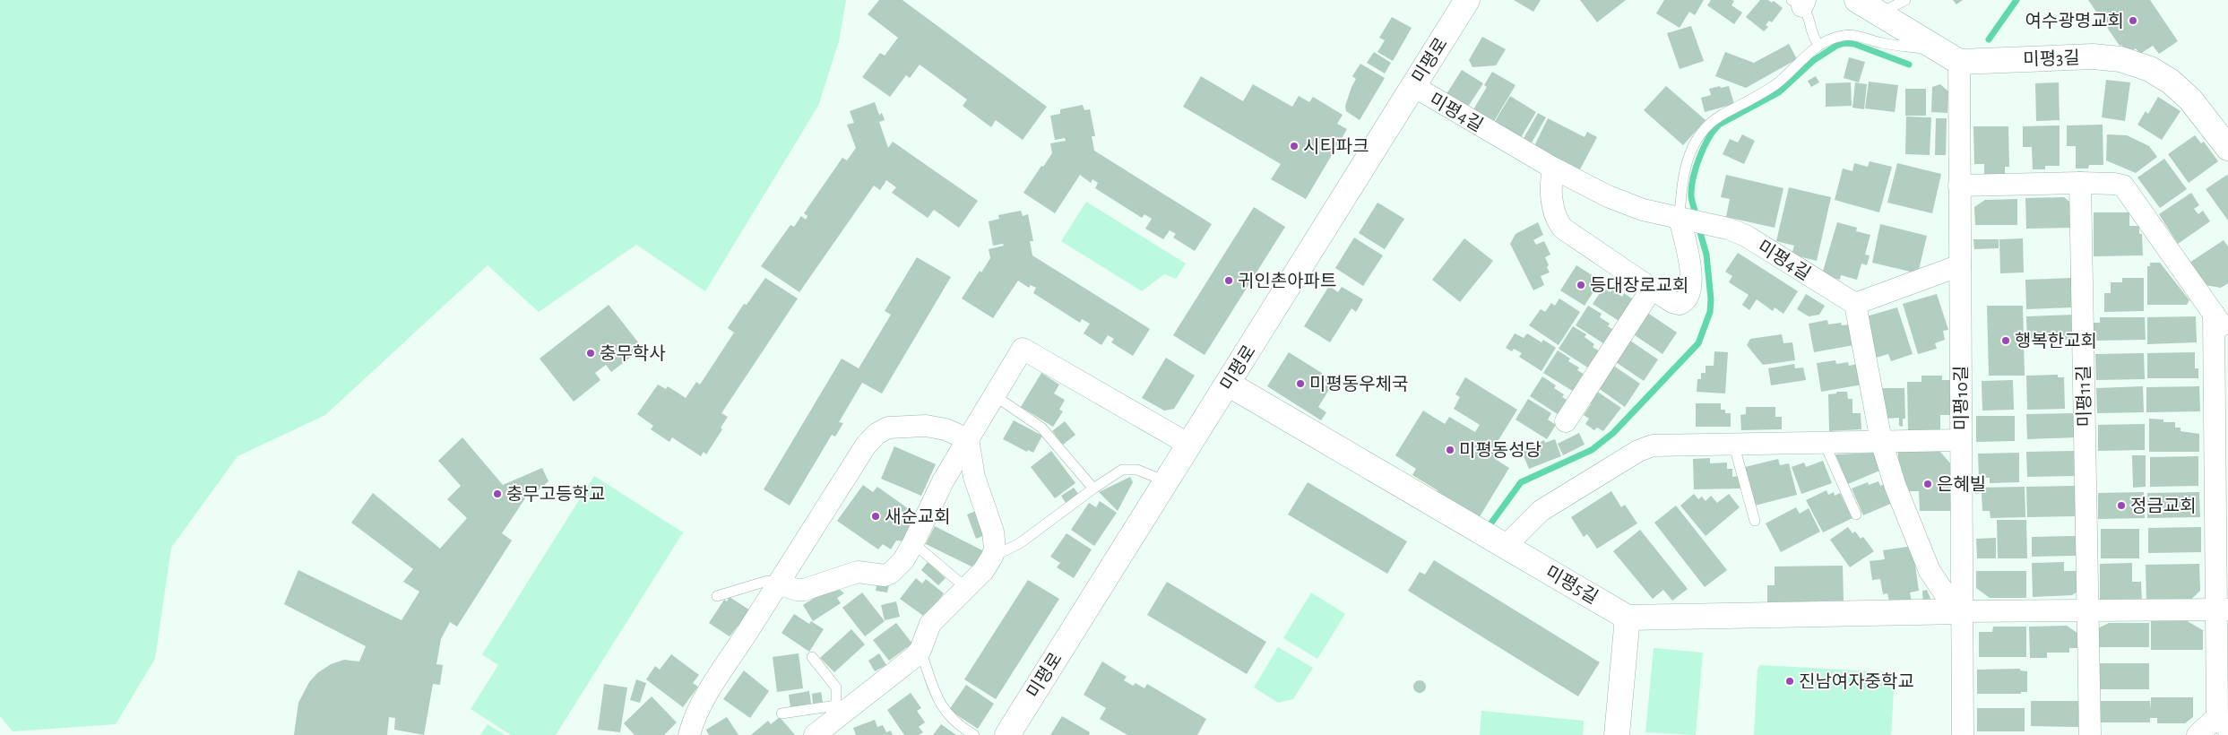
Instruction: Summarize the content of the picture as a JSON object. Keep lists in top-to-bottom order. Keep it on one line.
{"streets":{"street":["미평3길","미평로","미평4길","미평11길","미평10길","미평5길"]},"crossings":[["미평3길","미평10길"],["미평로","미평4길"],["미평로","미평5길"]],"places":["여수광명교회","시티파크","귀인촌아파트","등대장로교회","행복한교회","충무학사","미평동우체국","미평동성당","은혜빌","충무고등학교","정금교회","새순교회","진남여자중학교"]}
